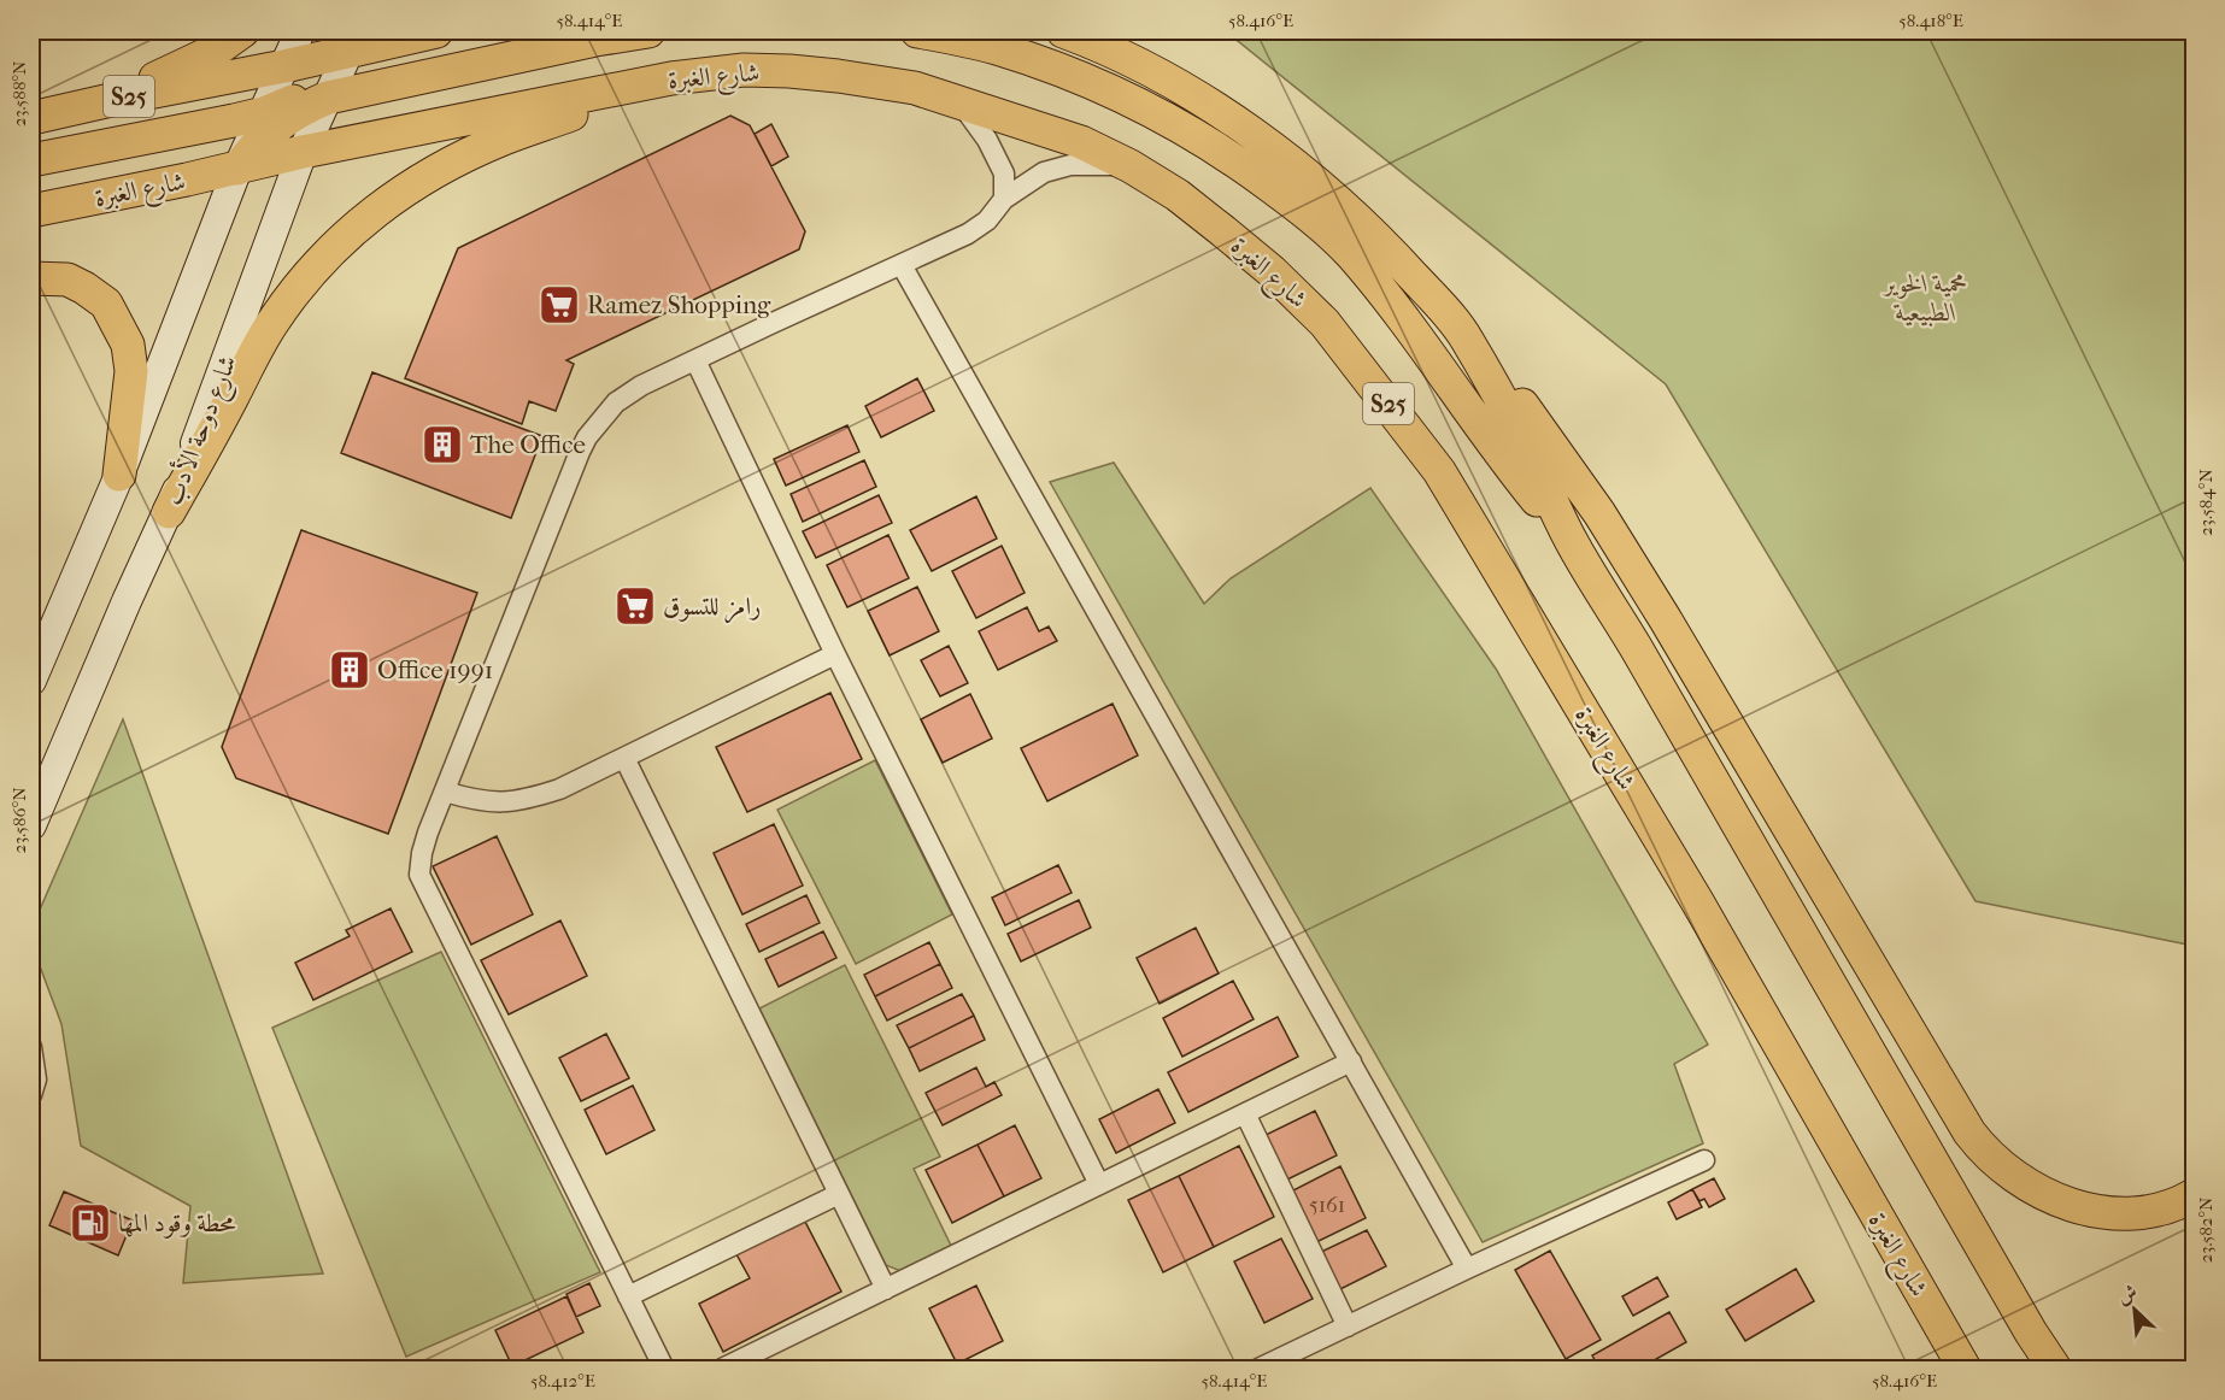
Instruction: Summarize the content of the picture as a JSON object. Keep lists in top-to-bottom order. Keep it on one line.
{"streets":{"main road":["شارع الغبرة","S25","شارع دوحة الأدب"]},"crossings":[["شارع الغبرة","شارع دوحة الأدب"],["S25","شارع دوحة الأدب"]],"parks":["محمية الخوير الطبيعية"],"places":{"supermarket":["Ramez Shopping","رامز للتسوق"],"building":["The Office","Office 1991"],"fuel station":["محطة وقود المها"]},"house_numbers":["5161"],"north":"top left","coordinates":["58.414°E","58.416°E","58.418°E","23.588°N","23.584°N","23.586°N","23.582°N","58.412°E"]}
